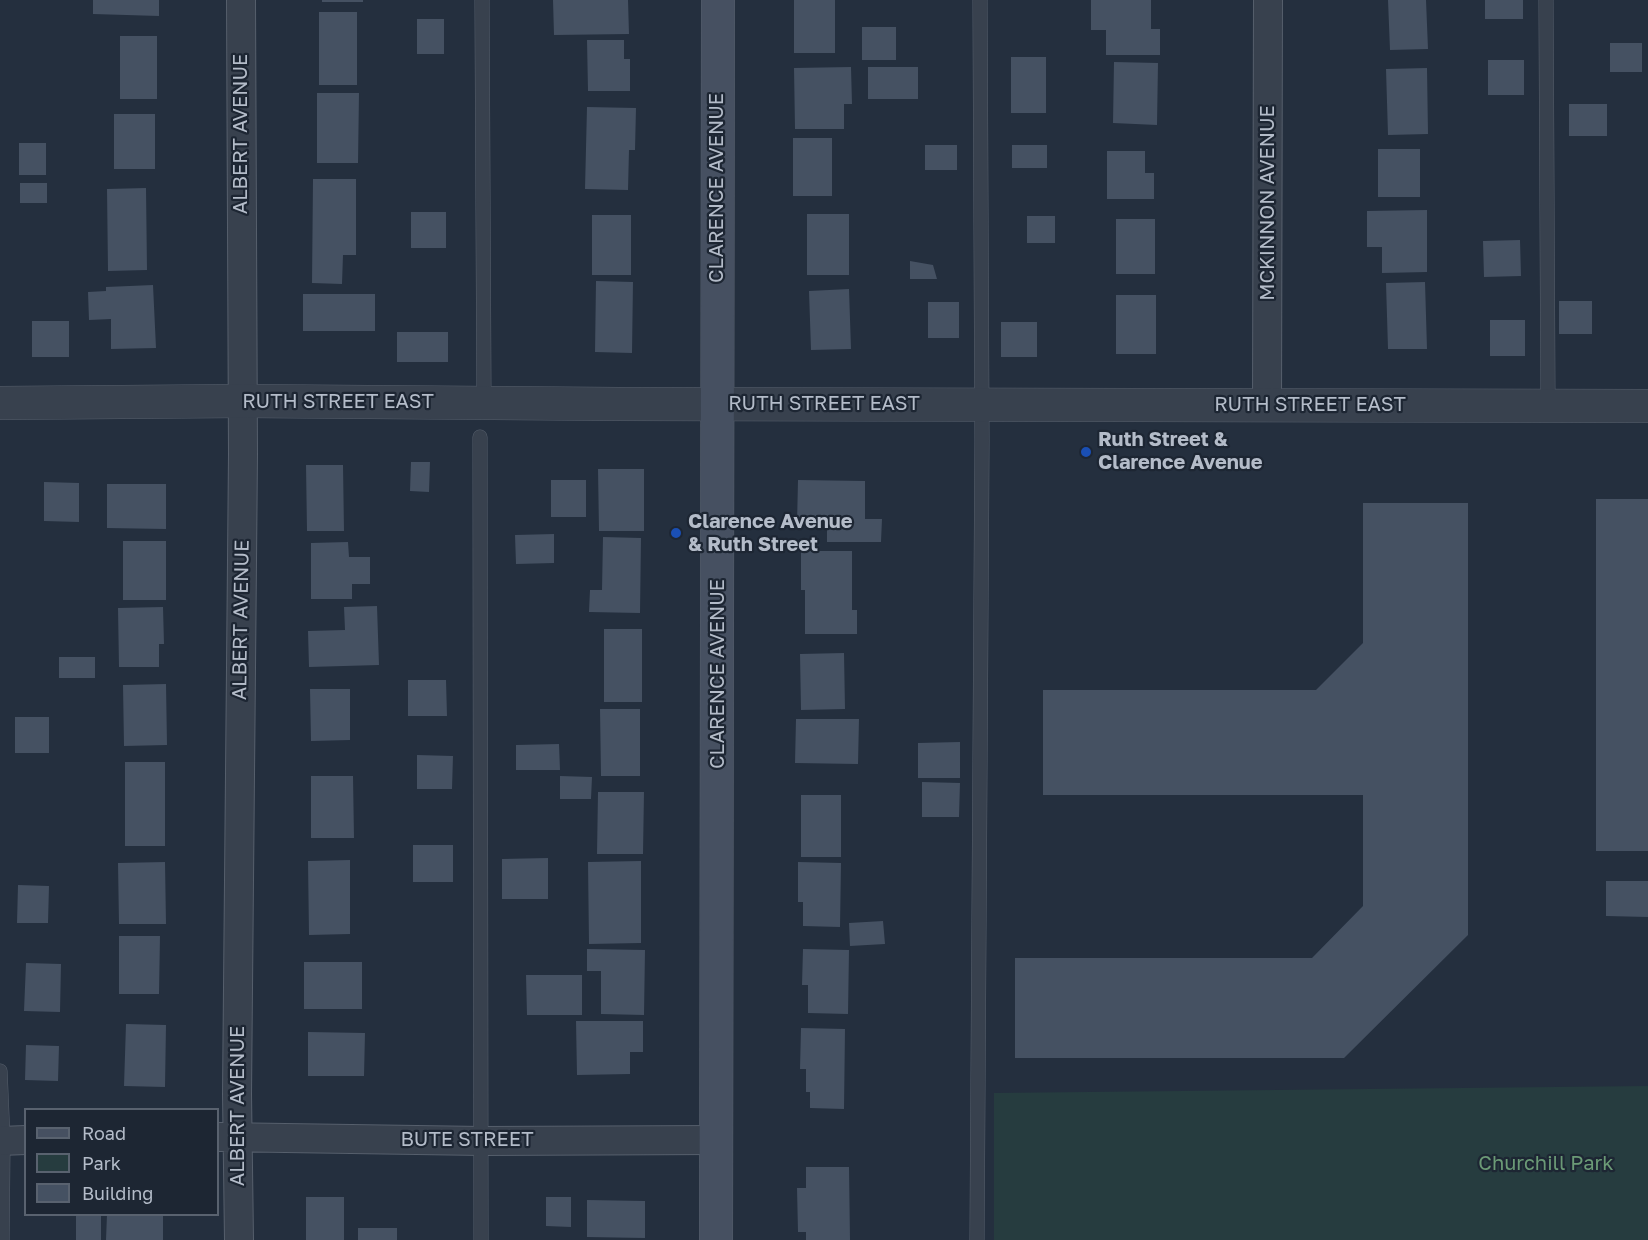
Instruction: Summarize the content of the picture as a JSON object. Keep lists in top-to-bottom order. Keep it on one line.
{"streets":{"main road":["CLARENCE AVENUE"],"street":["ALBERT AVENUE","MCKINNON AVENUE","RUTH STREET EAST","BUTE STREET"]},"crossings":[["ALBERT AVENUE","RUTH STREET EAST"],["ALBERT AVENUE","BUTE STREET"],["CLARENCE AVENUE","RUTH STREET EAST"],["CLARENCE AVENUE","BUTE STREET"],["MCKINNON AVENUE","RUTH STREET EAST"]],"parks":["Churchill Park"],"places":["Ruth Street & Clarence Avenue","Clarence Avenue & Ruth Street"],"legend":["Road","Park","Building"]}
